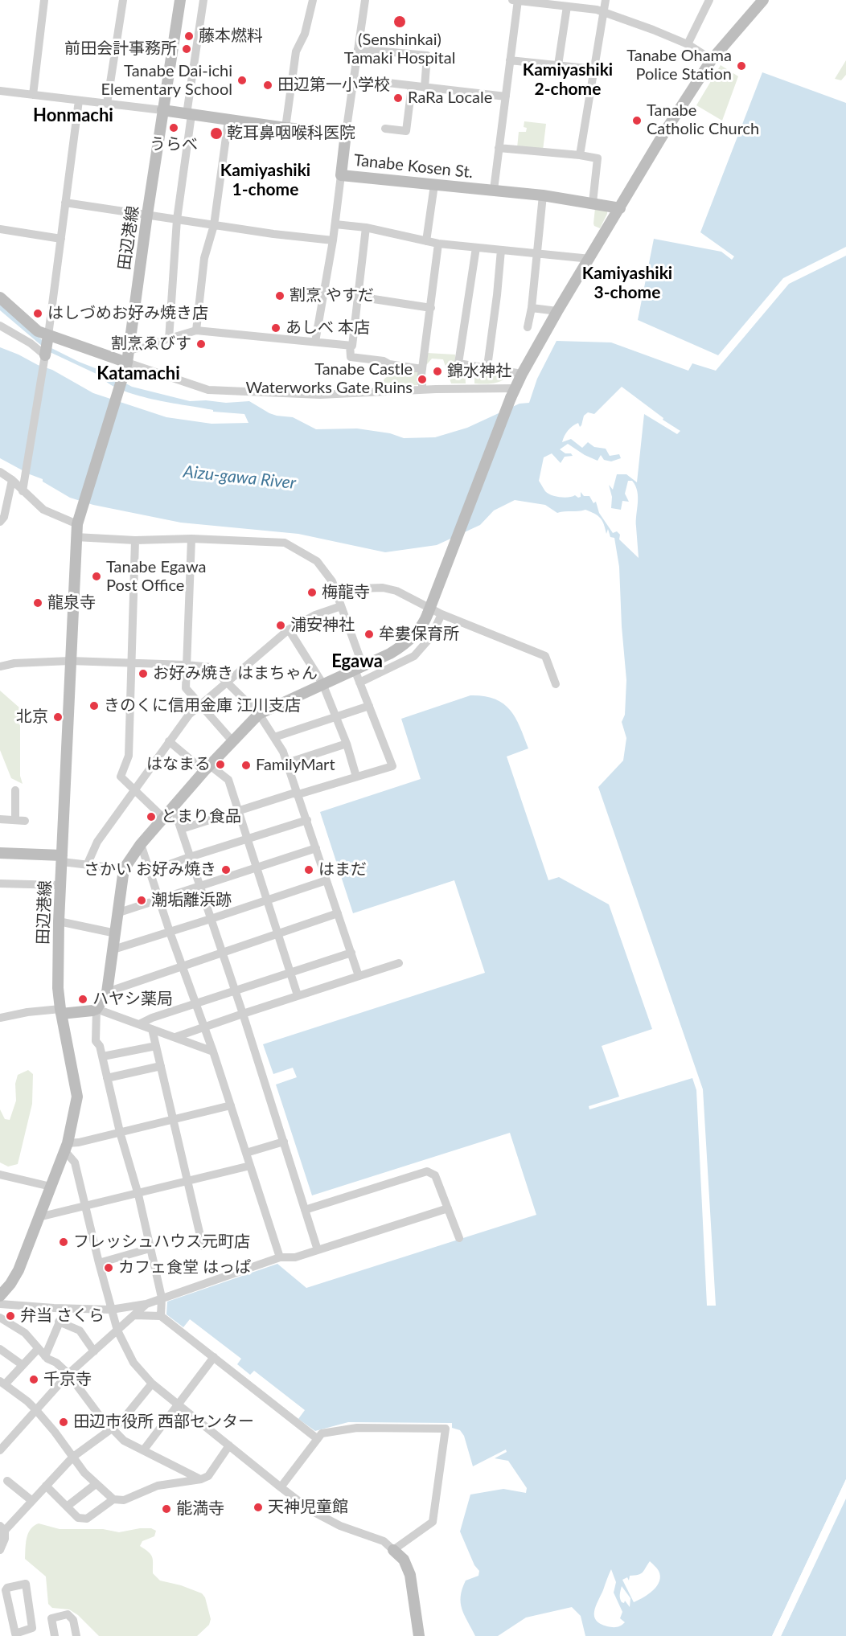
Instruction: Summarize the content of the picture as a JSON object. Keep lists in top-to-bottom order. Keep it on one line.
{"streets":{"street":["Tanabe Kosen St.","田辺港線"]},"crossings":[["Tanabe Kosen St.","田辺港線"]],"districts":["Kamiyashiki 2-chome","Honmachi","Kamiyashiki 1-chome","Kamiyashiki 3-chome","Katamachi","Egawa"],"water":["Aizu-gawa River"],"places":["(Senshinkai) Tamaki Hospital","藤本燃料","前田会計事務所","Tanabe Ohama Police Station","Tanabe Dai-ichi Elementary School","田辺第一小学校","RaRa Locale","Tanabe Catholic Church","うらべ","乾耳鼻咽喉科医院","割烹 やすだ","はしづめお好み焼き店","あしべ 本店","割烹ゑびす","錦水神社","Tanabe Castle Waterworks Gate Ruins","Tanabe Egawa Post Office","梅龍寺","龍泉寺","浦安神社","牟婁保育所","お好み焼き はまちゃん","きのくに信用金庫 江川支店","北京","はなまる","FamilyMart","とまり食品","さかい お好み焼き","はまだ","潮垢離浜跡","ハヤシ薬局","フレッシュハウス元町店","カフェ食堂 はっぱ","弁当 さくら","千京寺","田辺市役所 西部センター","天神児童館","能満寺"]}
